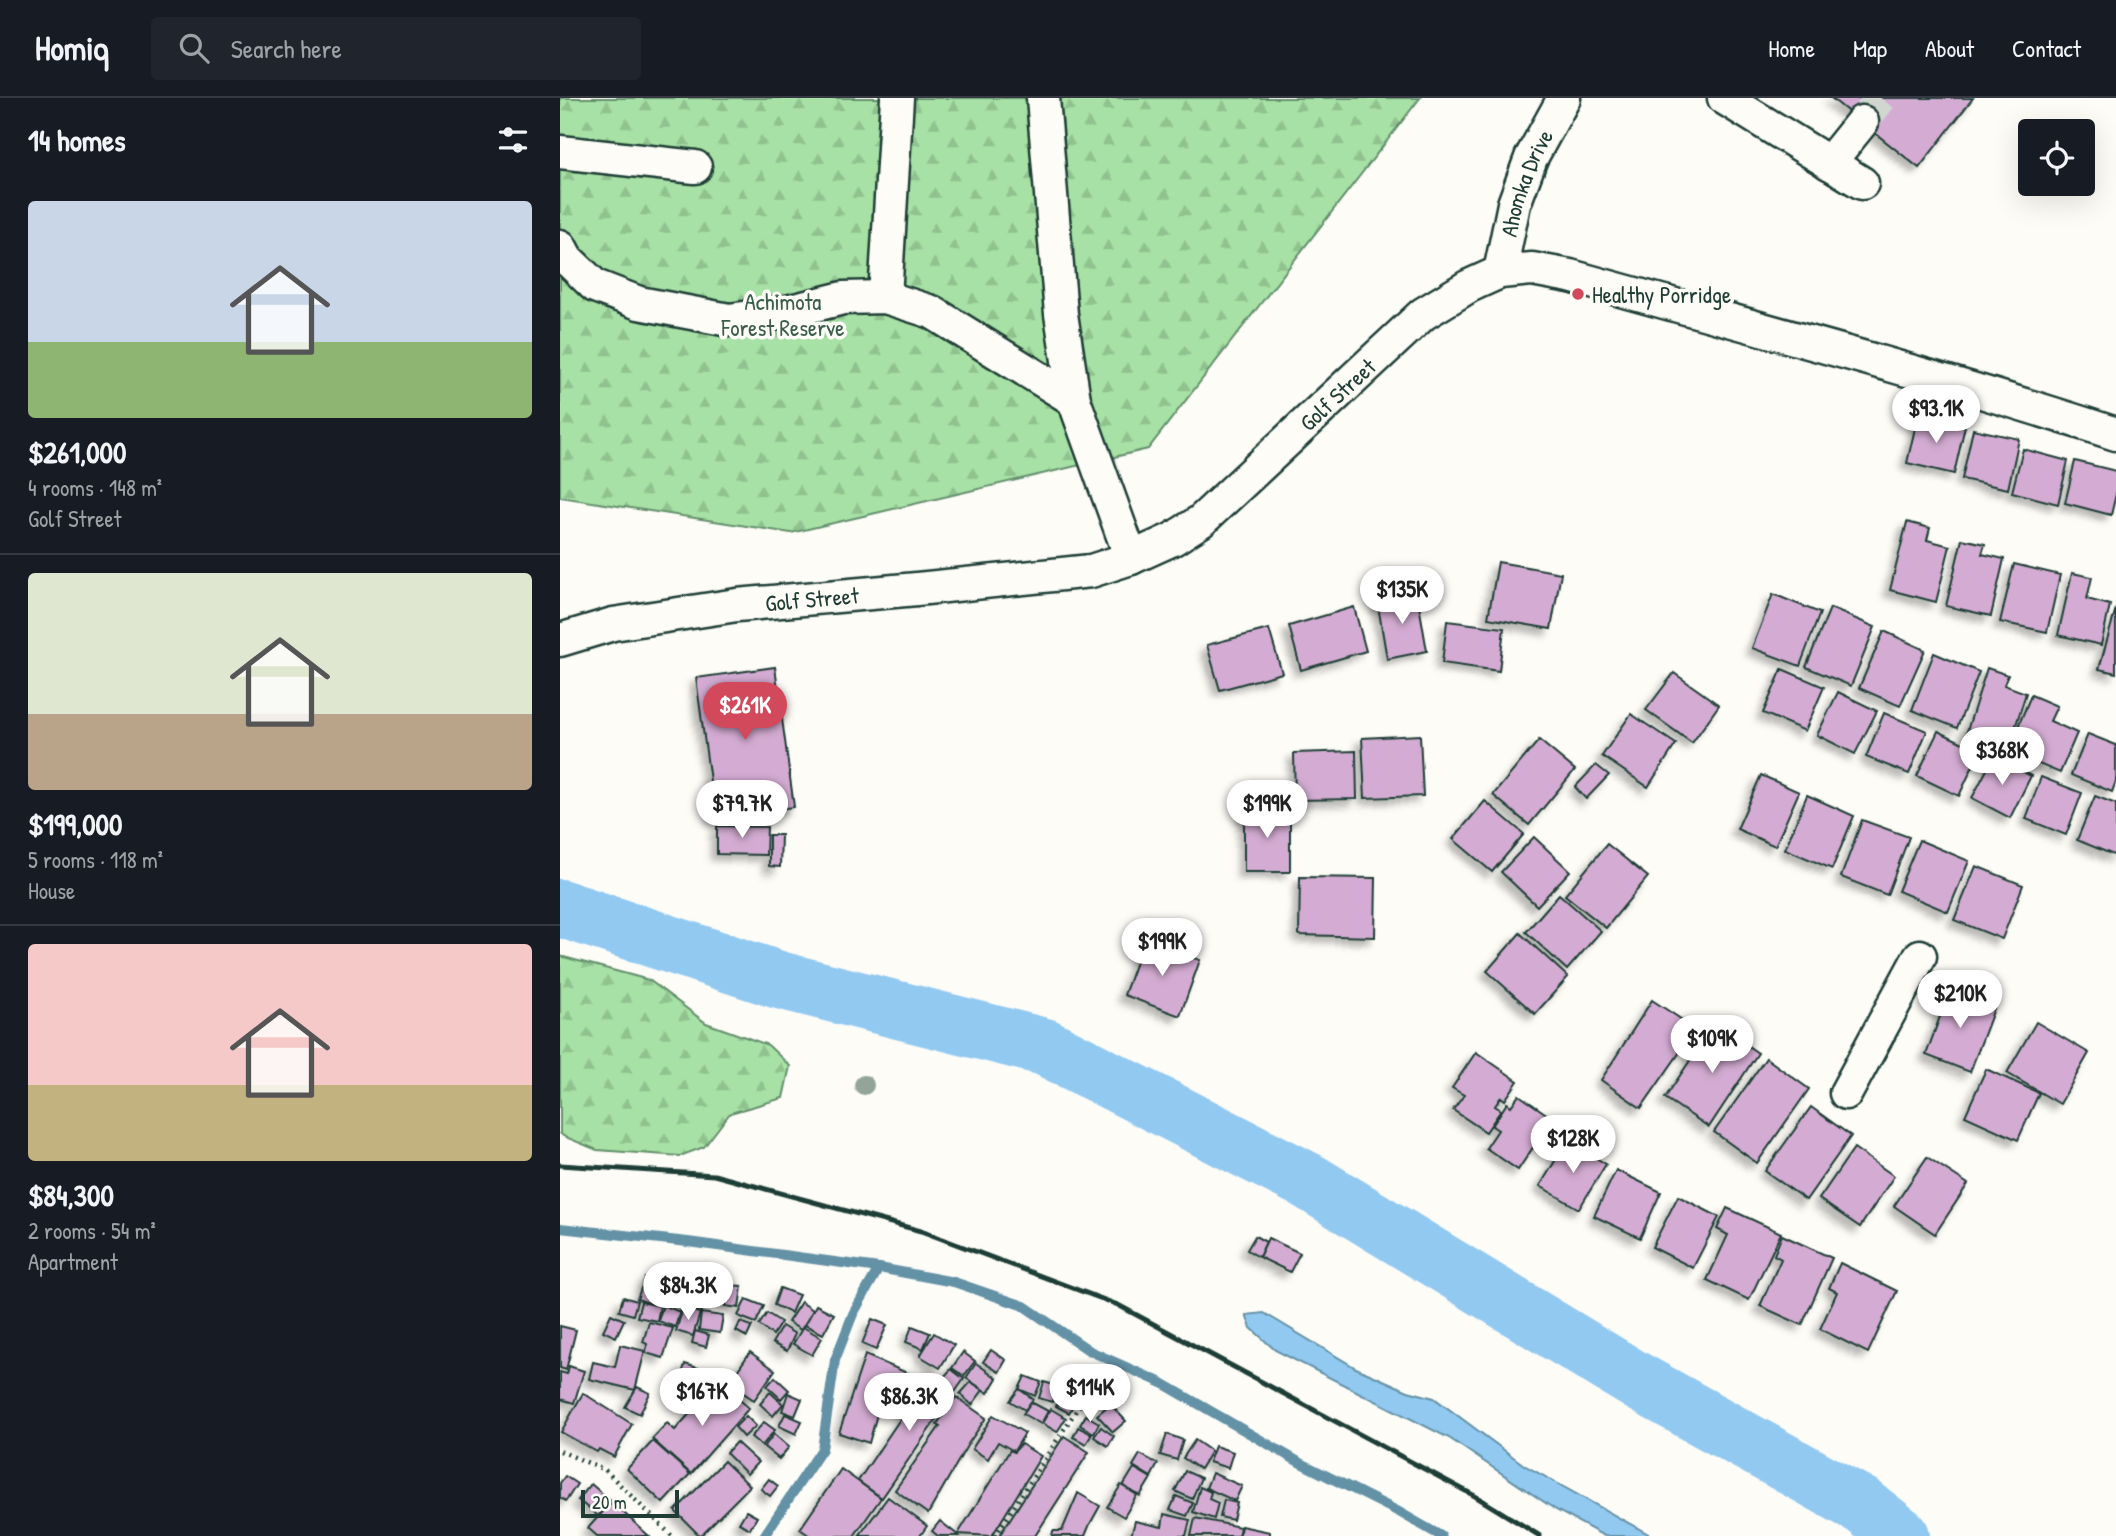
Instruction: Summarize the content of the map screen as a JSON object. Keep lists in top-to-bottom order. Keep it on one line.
{"streets":{"street":["Ahomka Drive","Golf Street"]},"crossings":[["Ahomka Drive","Golf Street"]],"parks":["Achimota Forest Reserve"],"places":["Healthy Porridge"],"scale_bar":"20 m","page":{"header":"Homiq","search":"Search here","nav":["Home","Map","About","Contact"],"heading":"14 homes","list":[{"name":"$261,000","note":"4 rooms · 148 m² · Golf Street"},{"name":"$199,000","note":"5 rooms · 118 m² · House"},{"name":"$84,300","note":"2 rooms · 54 m² · Apartment"}],"price":["$93.1K","$135K","$261K","$368K","$79.7K","$199K","$199K","$210K","$109K","$128K","$84.3K","$114K","$167K","$86.3K"],"scale":"20 m"}}
